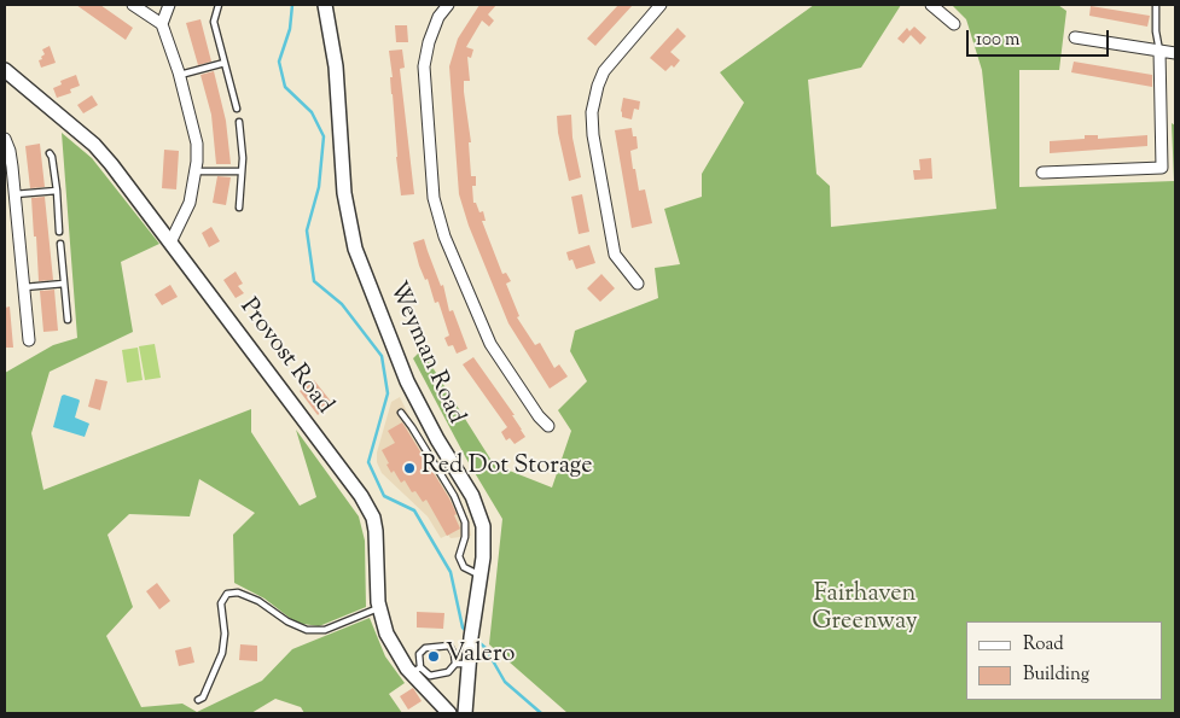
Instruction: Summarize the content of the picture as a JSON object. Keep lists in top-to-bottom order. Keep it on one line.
{"streets":{"street":["Weyman Road","Provost Road"]},"parks":["Fairhaven Greenway"],"places":["Red Dot Storage","Valero"],"legend":["Road","Building"],"scale_bar":"100 m"}
